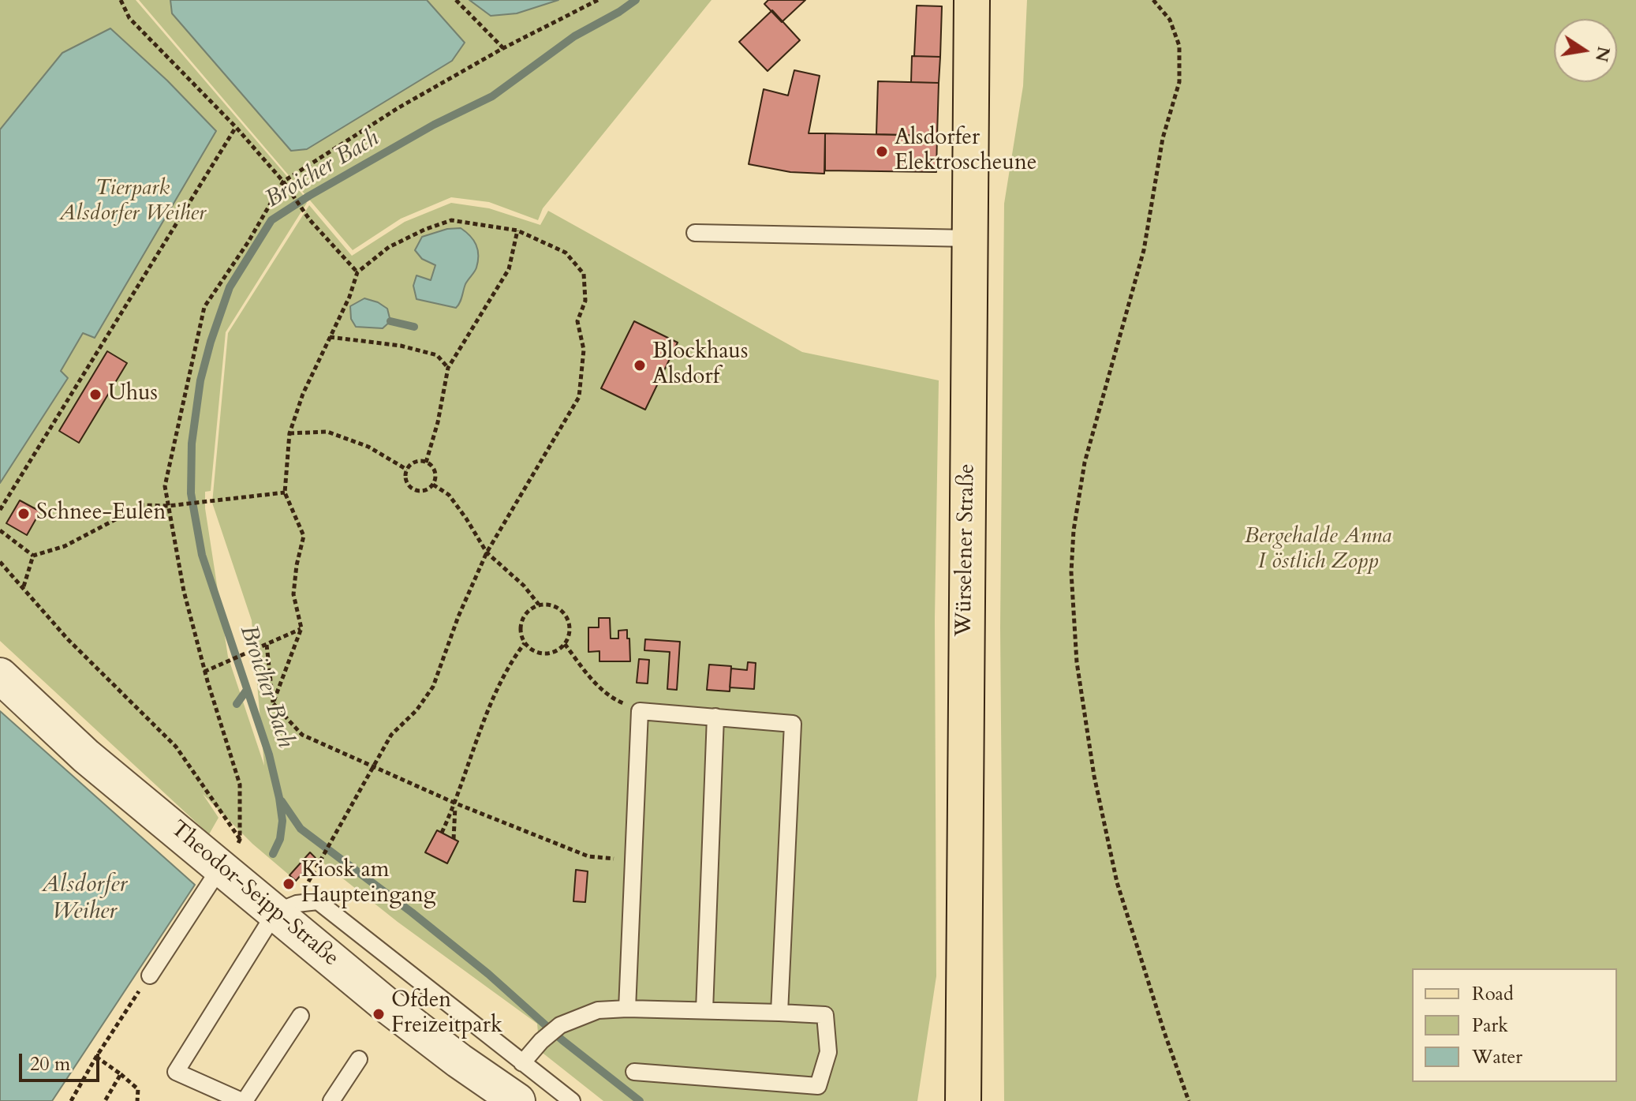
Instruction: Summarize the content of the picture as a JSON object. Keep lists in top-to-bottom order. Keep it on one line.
{"streets":{"main road":["Würselener Straße"],"street":["Theodor-Seipp-Straße"]},"water":["Broicher Bach","Alsdorfer Weiher"],"parks":["Tierpark Alsdorfer Weiher","Bergehalde Anna I östlich Zopp"],"places":["Alsdorfer Elektroscheune","Blockhaus Alsdorf","Uhus","Schnee-Eulen","Kiosk am Haupteingang","Ofden Freizeitpark"],"legend":["Road","Park","Water"],"scale_bar":"20 m","north":"right"}
